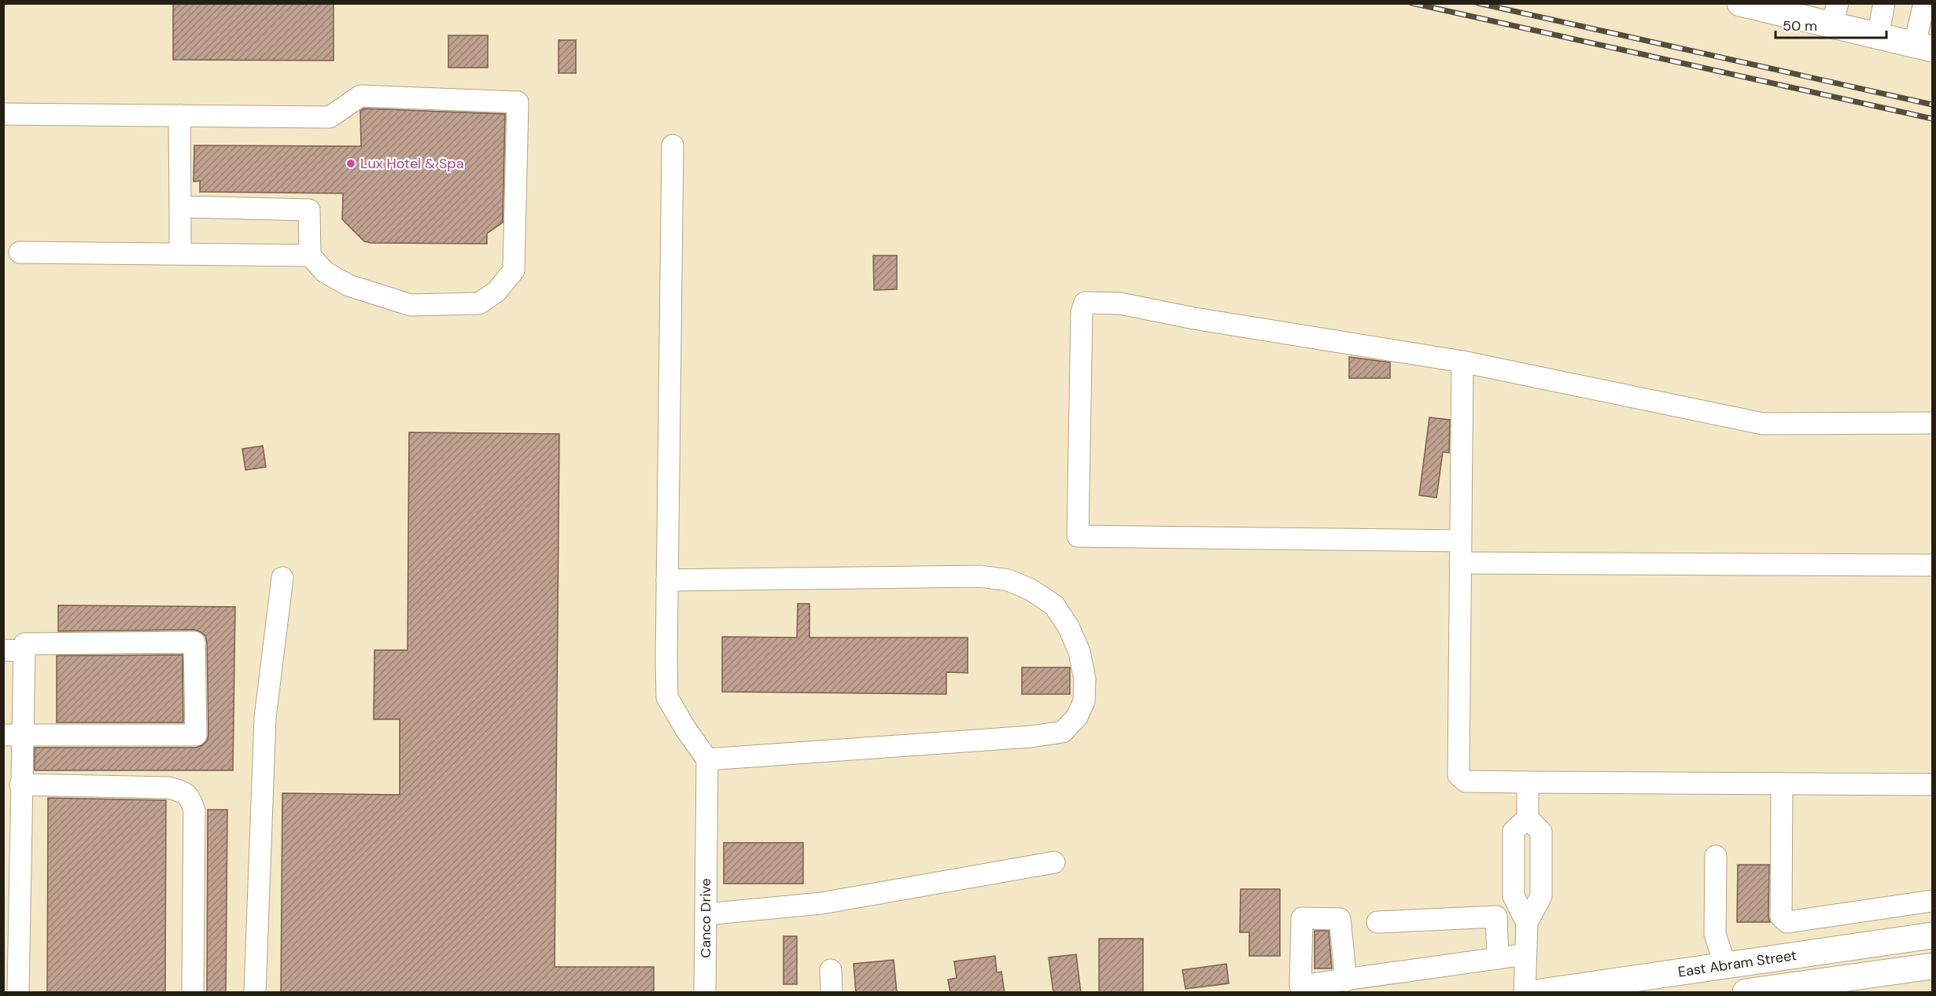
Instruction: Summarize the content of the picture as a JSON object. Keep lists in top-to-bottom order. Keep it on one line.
{"streets":{"main road":["East Abram Street"],"street":["Canco Drive"]},"places":["Lux Hotel & Spa"],"scale_bar":"50 m"}
